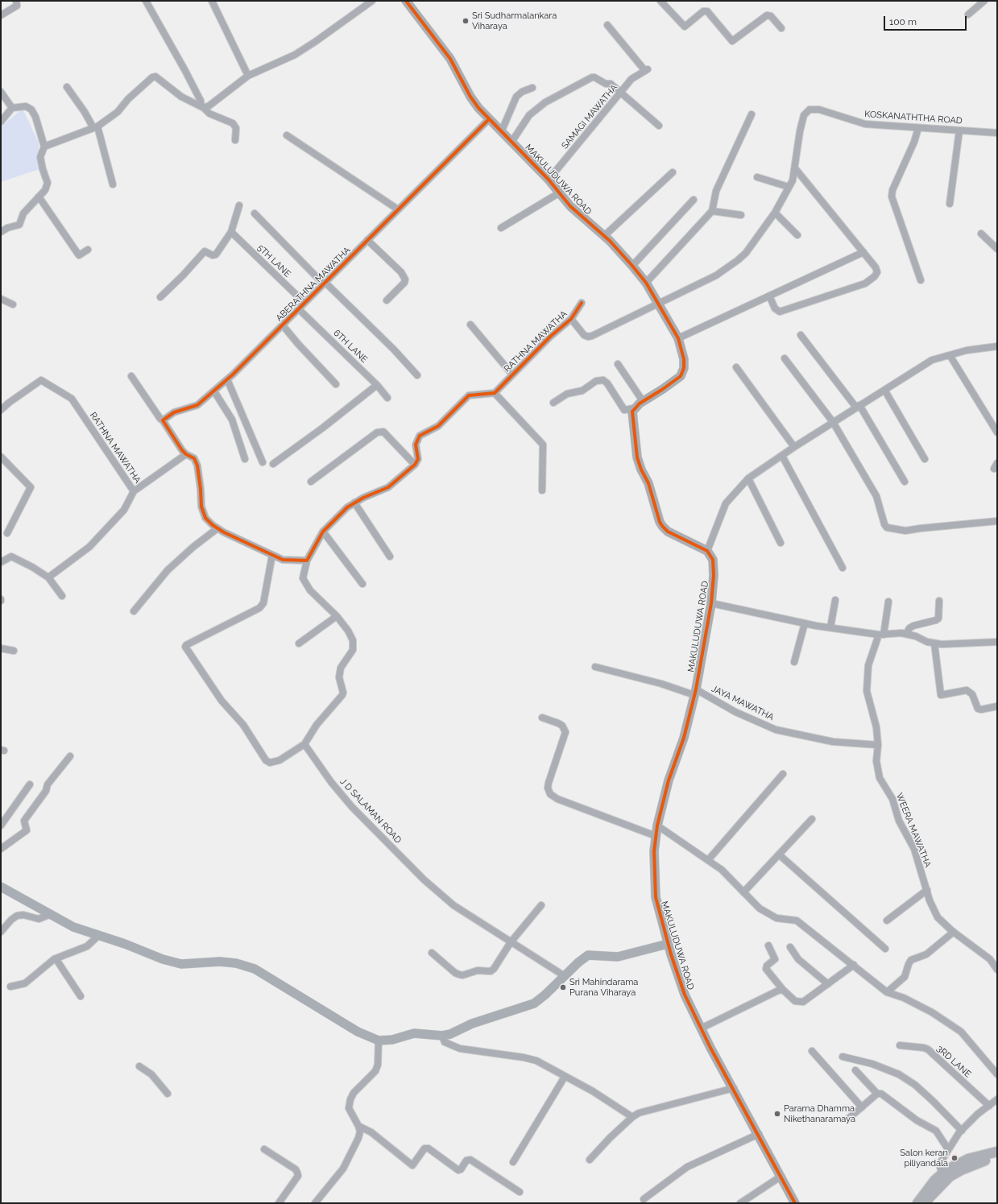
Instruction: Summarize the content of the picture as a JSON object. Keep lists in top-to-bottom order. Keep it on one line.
{"streets":{"street":["SAMAGI MAWATHA","KOSKANATHTHA ROAD","MAKULUDUWA ROAD","5TH LANE","ABERATHNA MAWATHA","RATHNA MAWATHA","6TH LANE","JAYA MAWATHA","J D SALAMAN ROAD","WEERA MAWATHA","3RD LANE"]},"crossings":[["SAMAGI MAWATHA","MAKULUDUWA ROAD"],["KOSKANATHTHA ROAD","MAKULUDUWA ROAD"],["KOSKANATHTHA ROAD","RATHNA MAWATHA"],["MAKULUDUWA ROAD","ABERATHNA MAWATHA"],["MAKULUDUWA ROAD","JAYA MAWATHA"],["5TH LANE","ABERATHNA MAWATHA"],["ABERATHNA MAWATHA","6TH LANE"],["JAYA MAWATHA","WEERA MAWATHA"]],"places":["Sri Sudharmalankara Viharaya","Sri Mahindarama Purana Viharaya","Parama Dhamma Nikethanaramaya","Salon keran piliyandala"],"scale_bar":"100 m"}
